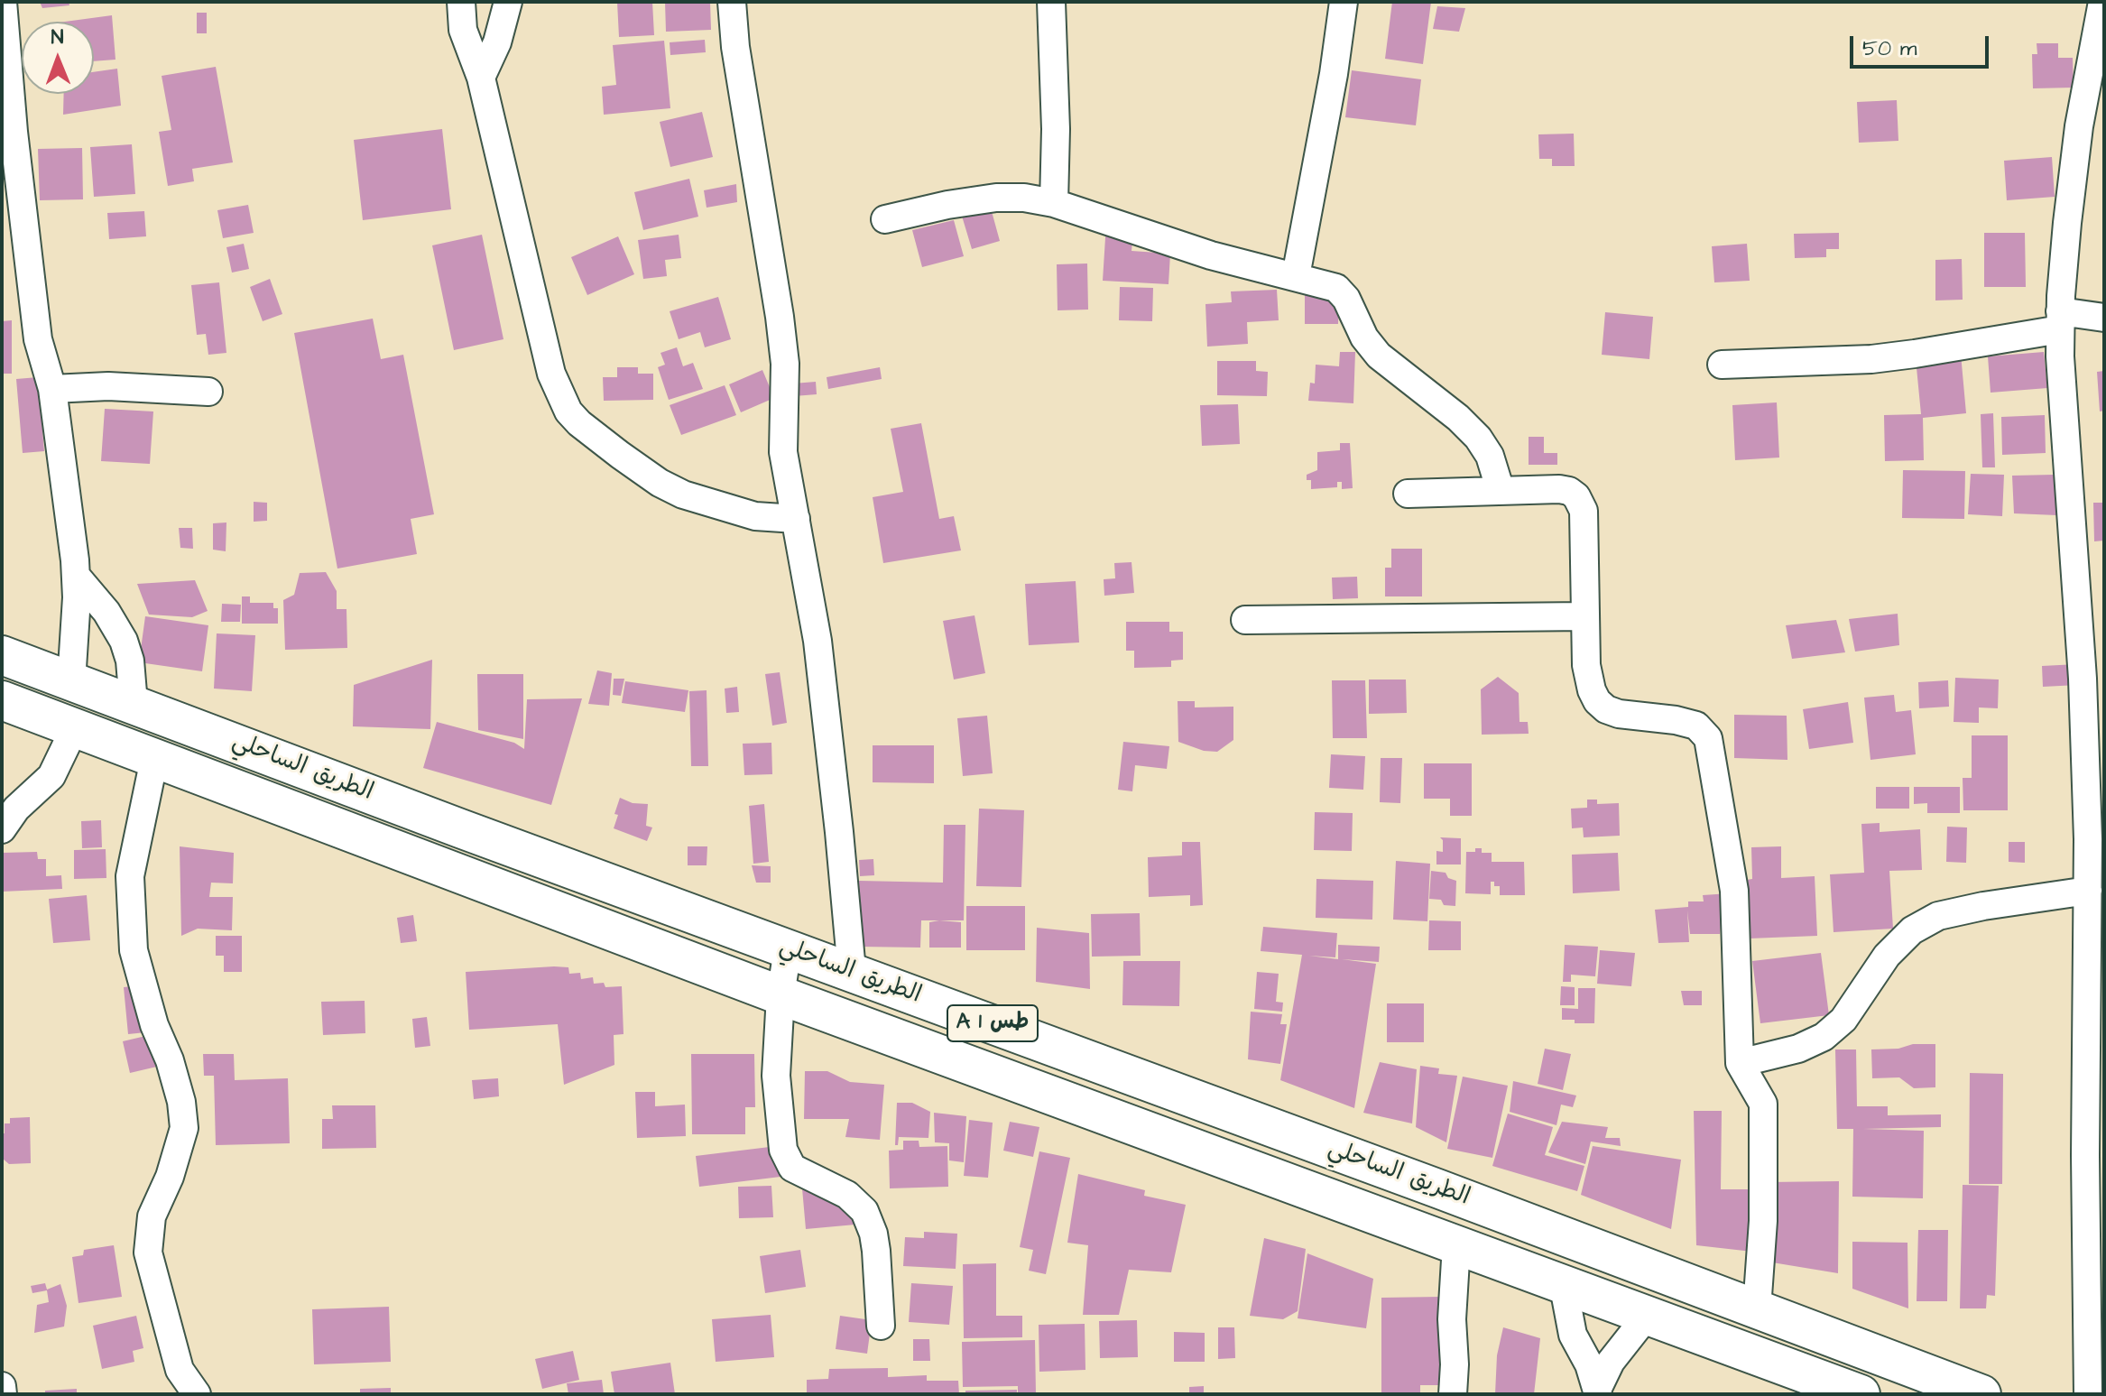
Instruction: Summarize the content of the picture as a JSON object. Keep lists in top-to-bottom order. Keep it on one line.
{"streets":{"highway":["الطريق الساحلي","A 1 طس"]},"scale_bar":"50 m","north":"top"}
